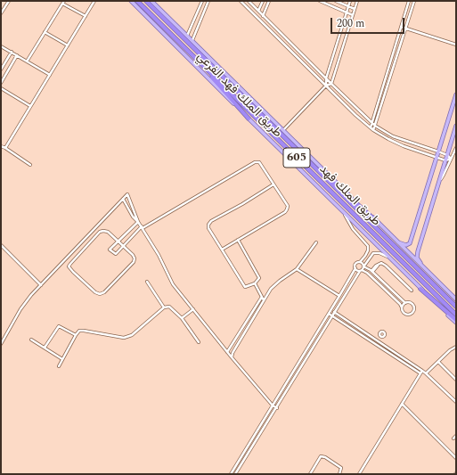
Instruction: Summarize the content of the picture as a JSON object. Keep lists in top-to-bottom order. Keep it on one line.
{"streets":{"highway":["605","طريق الملك فهد"],"main road":["طريق الملك فهد الفرعي"]},"scale_bar":"200 m"}
